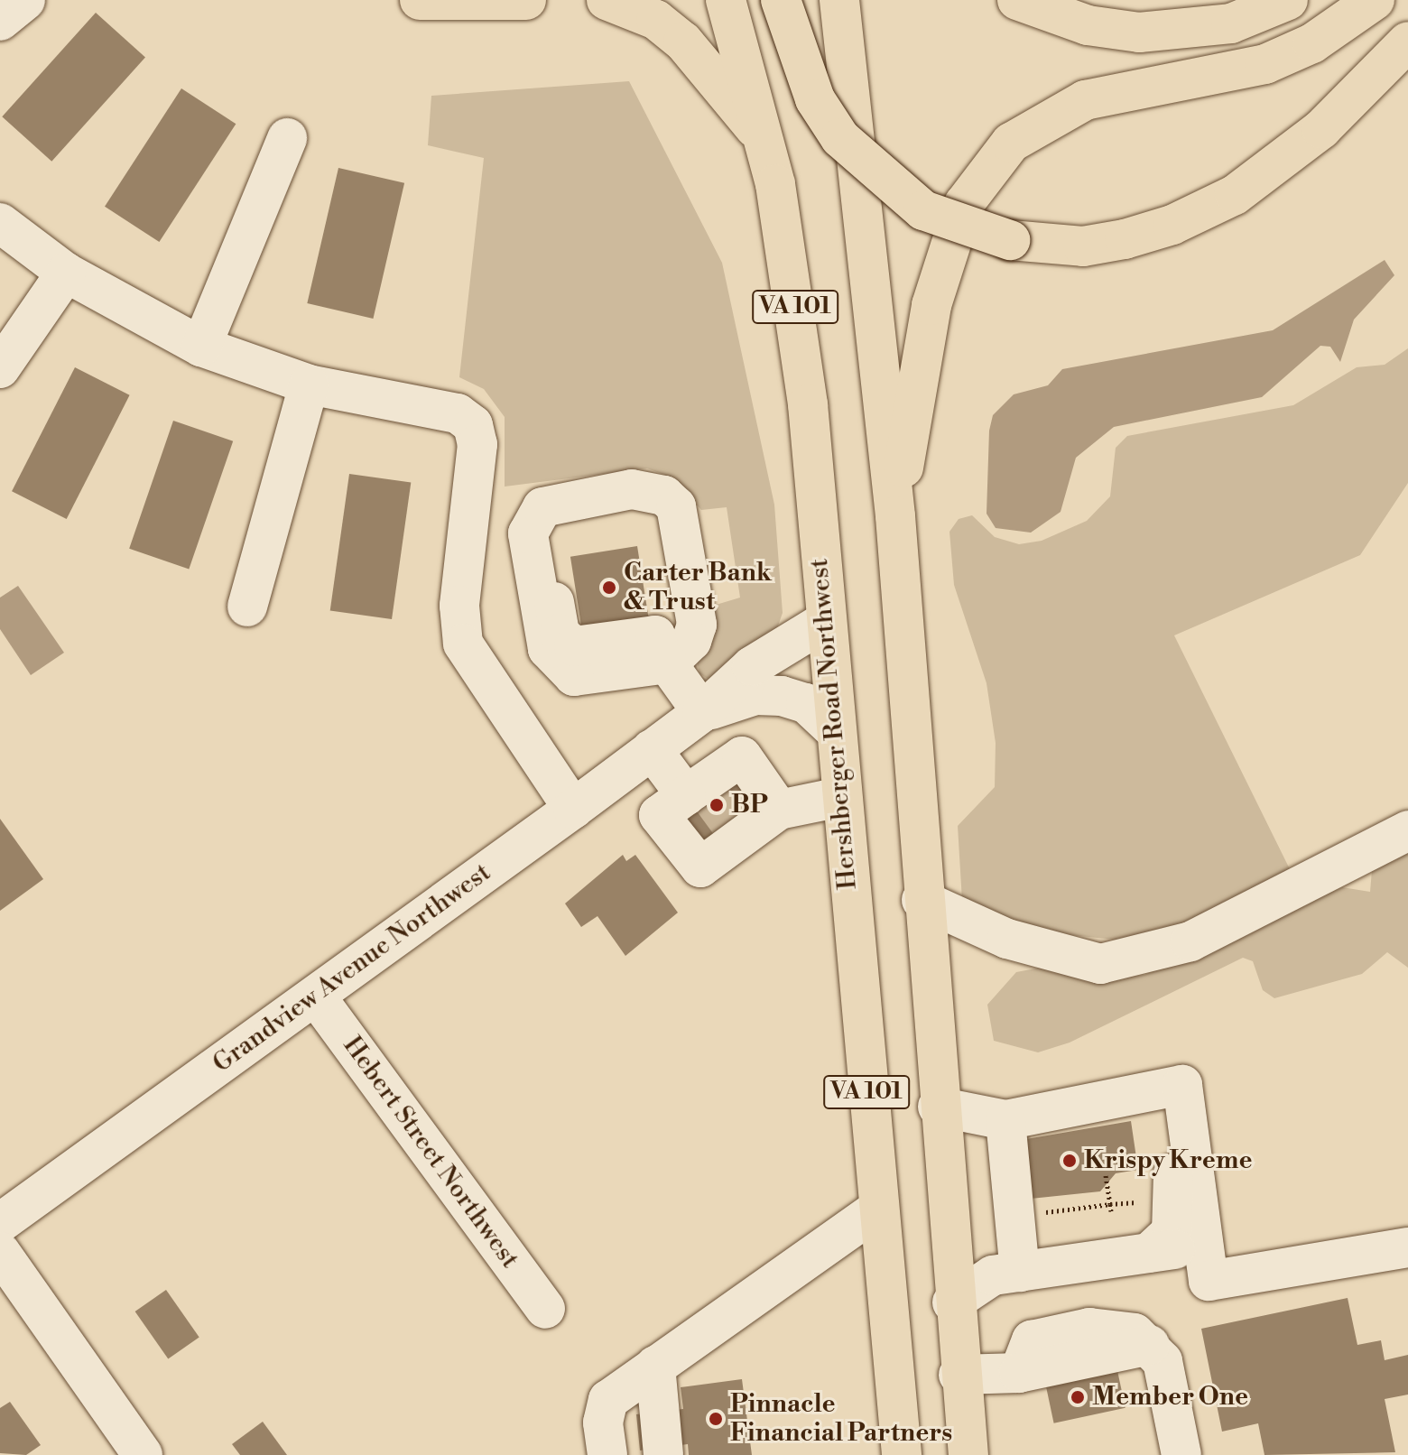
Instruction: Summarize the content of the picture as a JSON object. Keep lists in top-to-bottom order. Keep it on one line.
{"streets":{"main road":["VA 101","Hershberger Road Northwest"],"street":["Grandview Avenue Northwest","Hebert Street Northwest"]},"crossings":[["Hershberger Road Northwest","Grandview Avenue Northwest"],["Grandview Avenue Northwest","Hebert Street Northwest"]],"places":["Carter Bank & Trust","BP","Krispy Kreme","Member One","Pinnacle Financial Partners"]}
